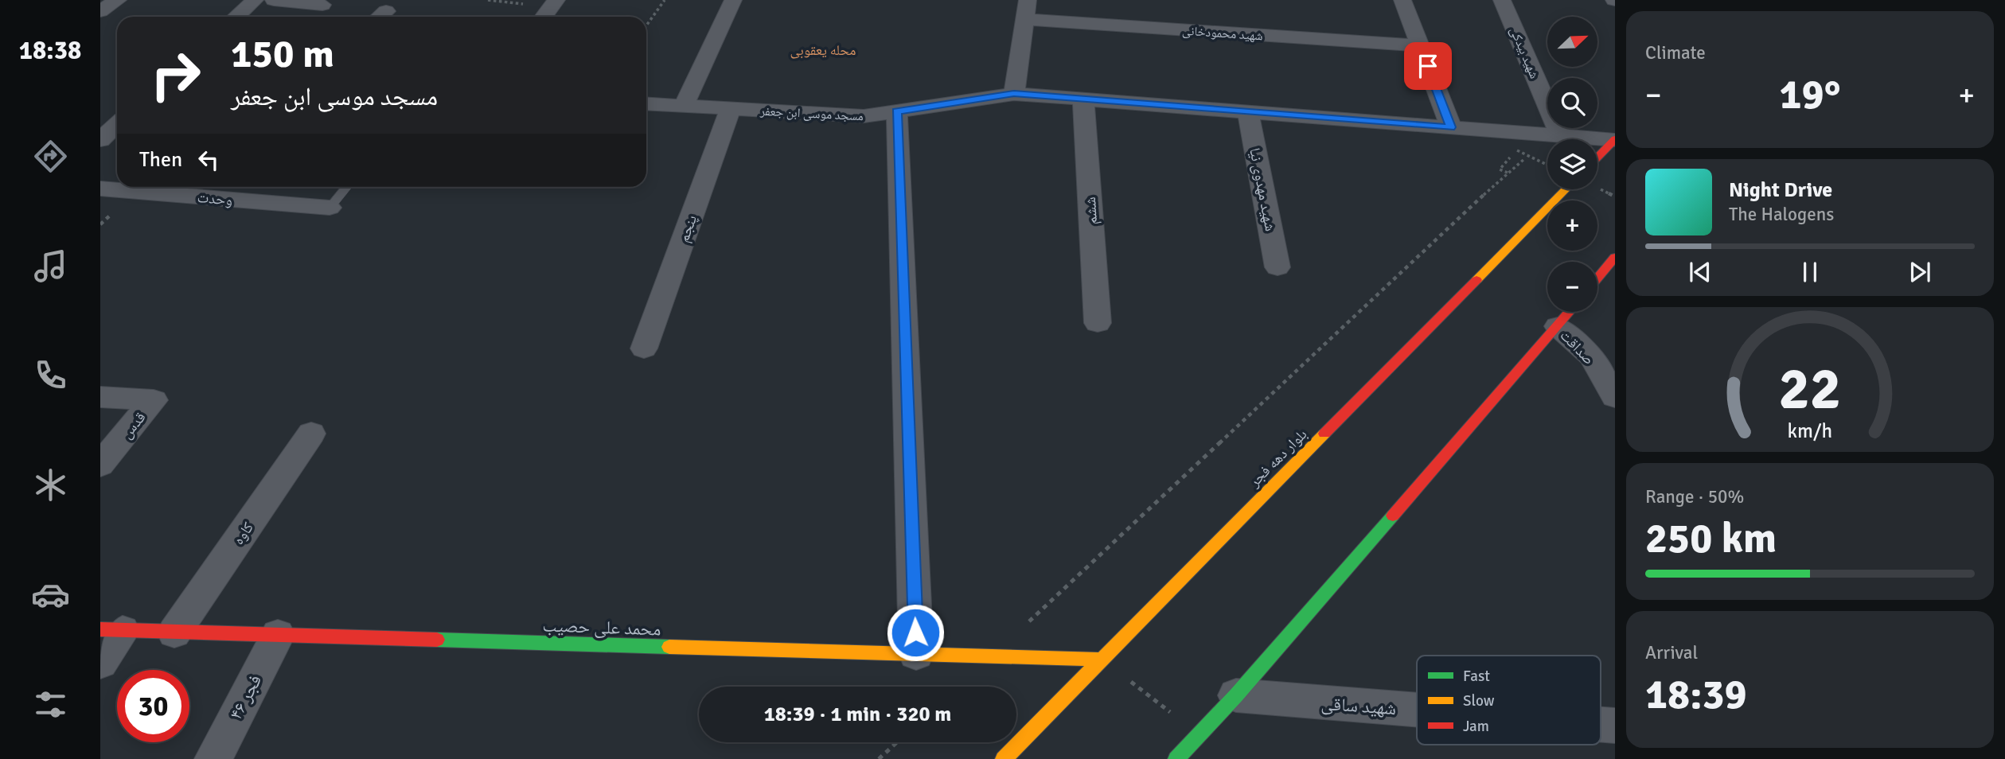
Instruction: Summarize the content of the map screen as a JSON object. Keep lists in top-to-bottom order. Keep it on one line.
{"streets":{"main road":["بلوار دهه فجر","محمد علی حصیب"],"street":["شهید محمودخانی","شهید بیدکی","مسجد موسی ابن جعفر","شهید مهدوی نیا","وحدت","ششم","پنجم","صداقت","قدس","کاوه","فجر ۴۶","شهید ساقی"]},"crossings":[["شهید بیدکی","مسجد موسی ابن جعفر"],["مسجد موسی ابن جعفر","شهید مهدوی نیا"],["مسجد موسی ابن جعفر","ششم"],["مسجد موسی ابن جعفر","پنجم"],["بلوار دهه فجر","محمد علی حصیب"],["کاوه","محمد علی حصیب"],["محمد علی حصیب","فجر ۴۶"]],"districts":["محله یعقوبی"],"legend":["Fast","Slow","Jam"],"north":"top right","page":{"tabs":"18:38","tile":["Climate",["Range · 50%","250 km"],["Arrival","18:39"]],"map_buttons":["+","−"],"turn":["150 m","مسجد موسی ابن جعفر"],"heat":["−","19°","+"],"then":"Then","song":["Night Drive","The Halogens"],"limit":"30","trip":"18:39 · 1 min · 320 m","gauge":["22","km/h"]}}
